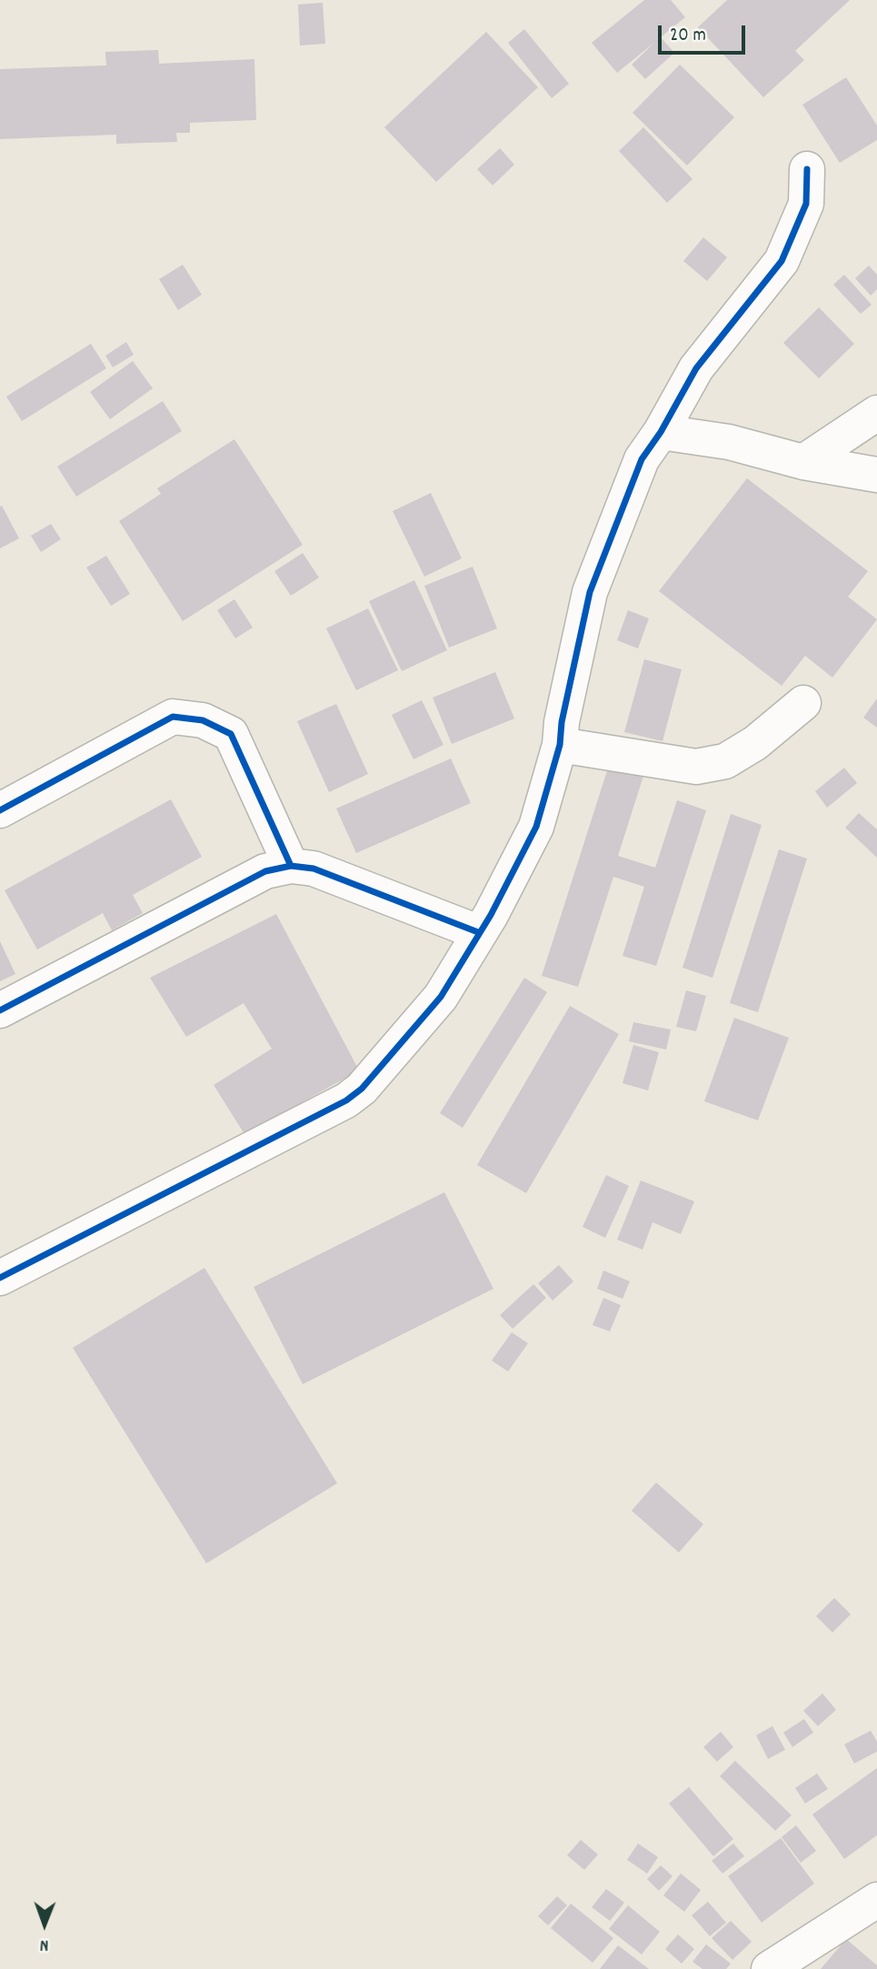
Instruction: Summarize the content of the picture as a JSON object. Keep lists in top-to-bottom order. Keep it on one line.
{"scale_bar":"20 m","north":"bottom"}
